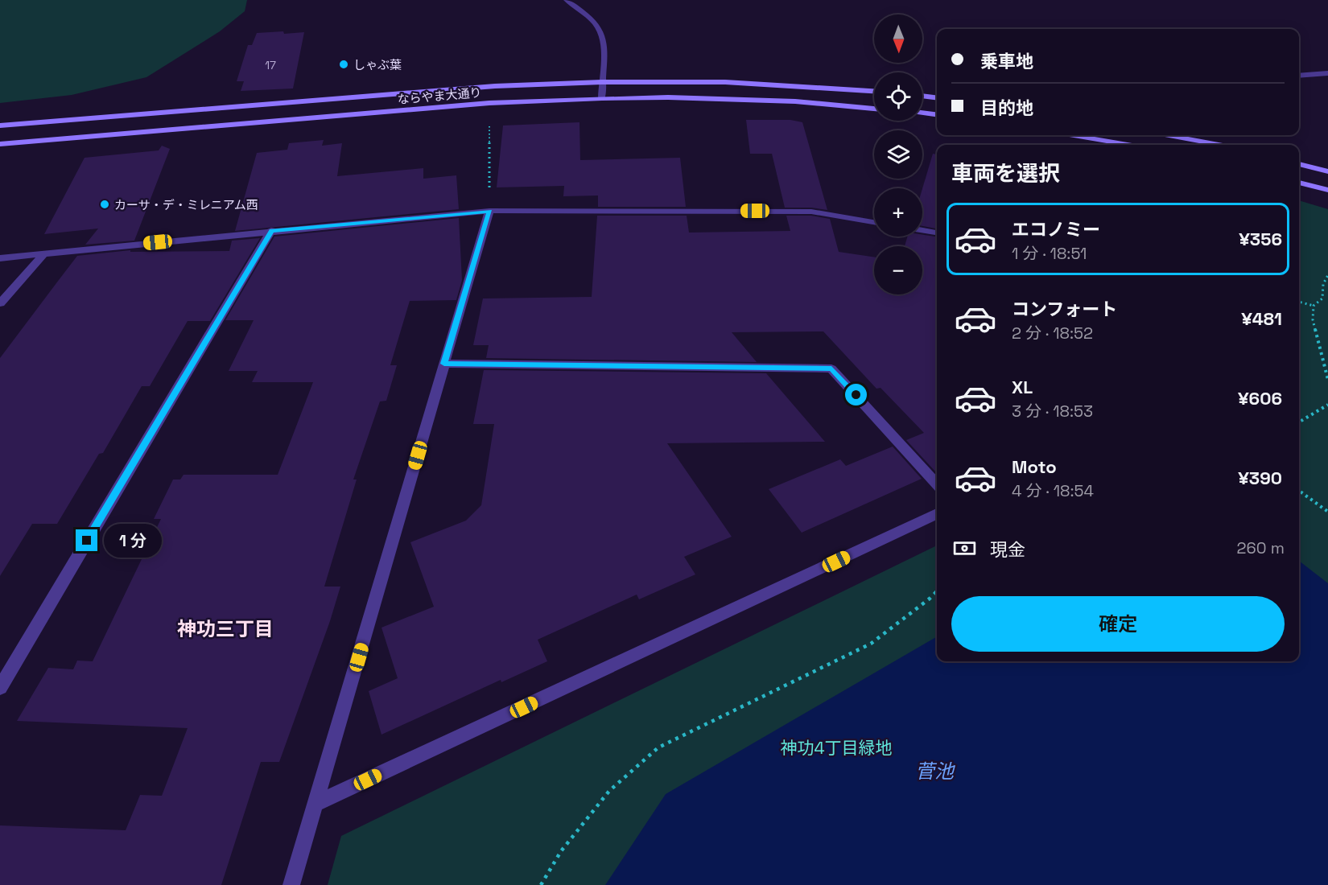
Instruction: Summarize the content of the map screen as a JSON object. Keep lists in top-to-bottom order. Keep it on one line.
{"streets":{"street":["ならやま大通り"]},"districts":["神功三丁目"],"water":["菅池"],"parks":["神功4丁目緑地"],"places":["しゃぶ葉","カーサ・デ・ミレニアム西"],"house_numbers":["17"],"north":"bottom","page":{"map_buttons":["+","−"],"banner":["乗車地","目的地"],"heading":"車両を選択","list":[{"name":"エコノミー","note":"1 分 · 18:51","value":"¥356"},{"name":"コンフォート","note":"2 分 · 18:52","value":"¥481"},{"name":"XL","note":"3 分 · 18:53","value":"¥606"},{"name":"Moto","note":"4 分 · 18:54","value":"¥390"}],"pay":["現金","260 m"],"bubble":"1 分","buttons":"確定"}}
